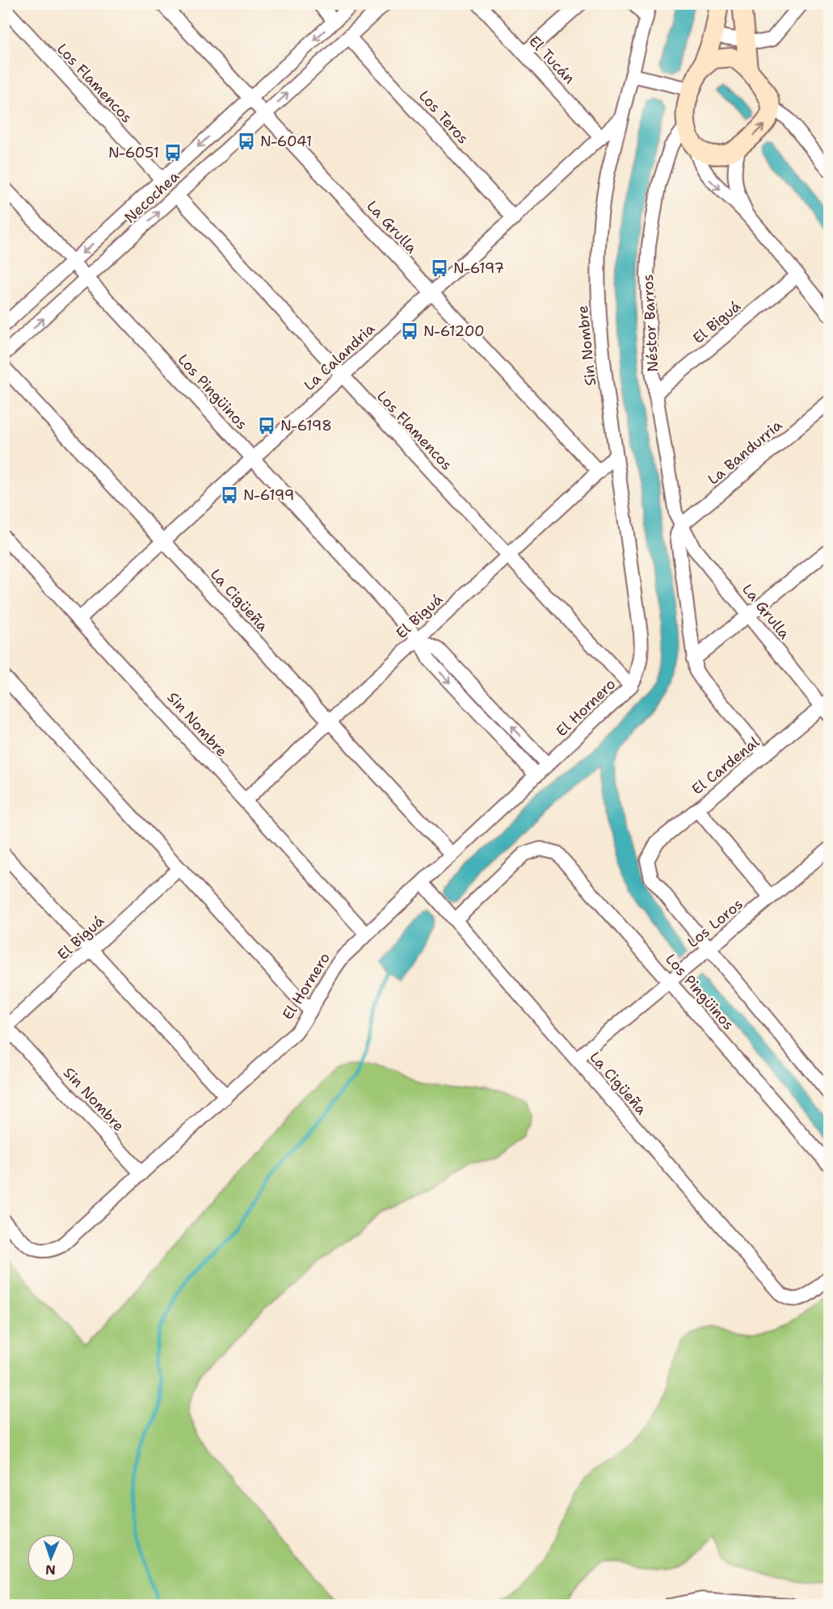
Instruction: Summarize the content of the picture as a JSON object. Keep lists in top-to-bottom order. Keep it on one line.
{"streets":{"street":["El Tucán","Los Flamencos","Los Teros","Necochea","La Grulla","El Biguá","Néstor Barros","Sin Nombre","La Calandria","Los Pingüinos","La Bandurria","La Cigüeña","El Hornero","El Cardenal","Los Loros"]},"crossings":[["El Tucán","La Calandria"],["Los Flamencos","Necochea"],["Los Flamencos","El Biguá"],["Los Flamencos","Sin Nombre"],["Los Flamencos","La Calandria"],["Los Flamencos","El Hornero"],["Los Teros","Necochea"],["Los Teros","La Calandria"],["Necochea","La Grulla"],["Necochea","Los Pingüinos"],["La Grulla","El Biguá"],["La Grulla","Néstor Barros"],["La Grulla","La Calandria"],["La Grulla","La Bandurria"],["La Grulla","El Cardenal"],["El Biguá","Néstor Barros"],["El Biguá","Sin Nombre"],["El Biguá","Los Pingüinos"],["El Biguá","La Cigüeña"],["Néstor Barros","La Bandurria"],["Sin Nombre","La Calandria"],["Sin Nombre","El Hornero"],["La Calandria","Los Pingüinos"],["La Calandria","La Cigüeña"],["Los Pingüinos","La Cigüeña"],["Los Pingüinos","El Hornero"],["Los Pingüinos","Los Loros"],["La Cigüeña","El Hornero"],["La Cigüeña","Los Loros"],["El Cardenal","Los Loros"]],"places":{"bus stop":["N-6041","N-6051","N-6197","N-61200","N-6198","N-6199"]},"north":"bottom"}
